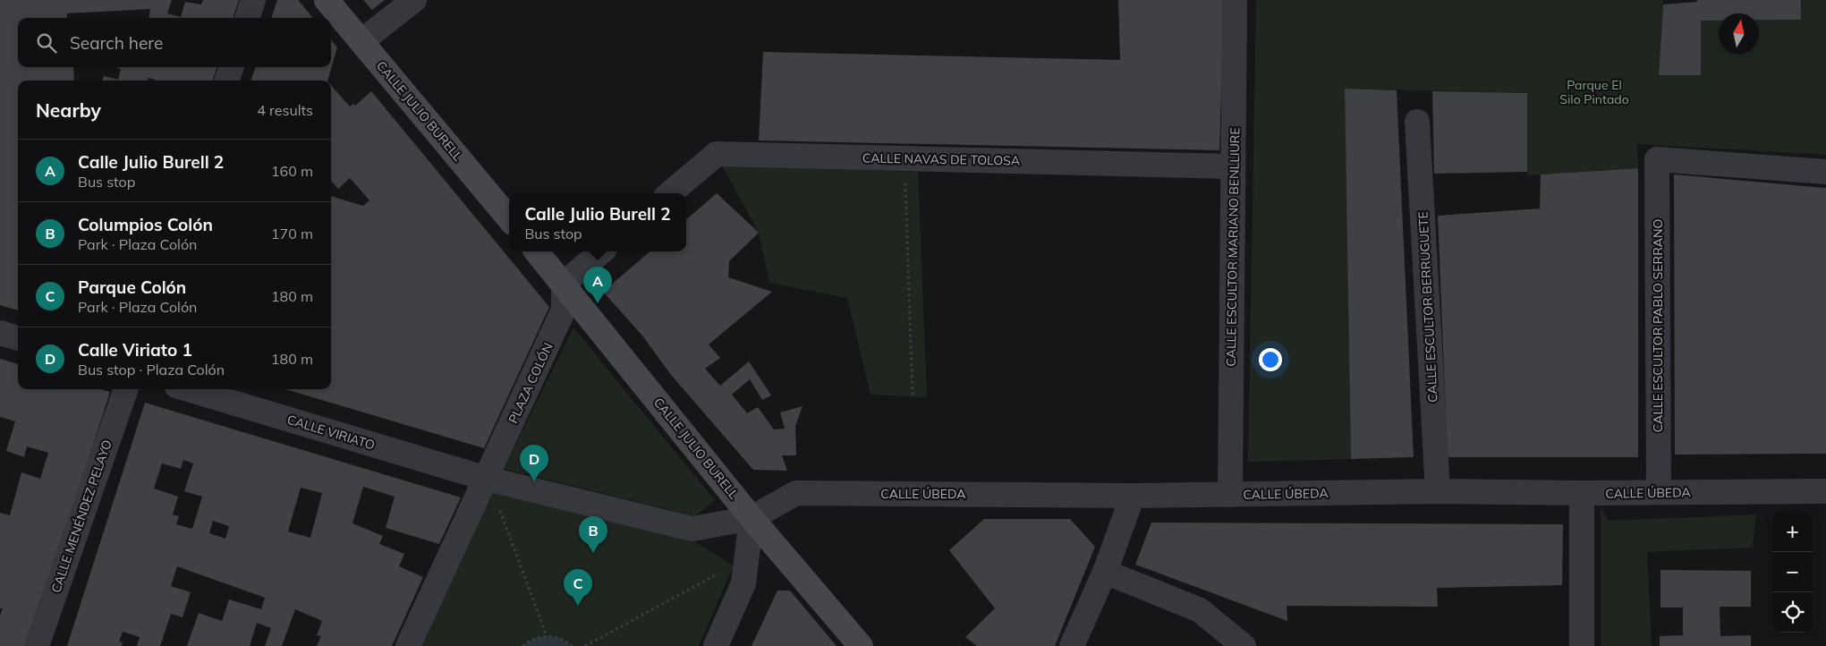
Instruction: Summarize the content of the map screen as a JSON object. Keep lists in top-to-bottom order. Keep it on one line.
{"streets":{"main road":["CALLE JULIO BURELL"],"street":["CALLE NAVAS DE TOLOSA","CALLE ESCULTOR MARIANO BENLLIURE","CALLE ESCULTOR BERRUGUETE","CALLE ESCULTOR PABLO SERRANO","PLAZA COLÓN","CALLE VIRIATO","CALLE ÚBEDA","CALLE MENÉNDEZ PELAYO"]},"crossings":[["CALLE JULIO BURELL","PLAZA COLÓN"],["CALLE JULIO BURELL","CALLE ÚBEDA"],["CALLE NAVAS DE TOLOSA","CALLE ESCULTOR MARIANO BENLLIURE"],["CALLE ESCULTOR MARIANO BENLLIURE","CALLE ÚBEDA"],["CALLE ESCULTOR BERRUGUETE","CALLE ÚBEDA"],["CALLE ESCULTOR PABLO SERRANO","CALLE ÚBEDA"],["PLAZA COLÓN","CALLE VIRIATO"]],"parks":["Parque El Silo Pintado"],"north":"top","page":{"search":"Search here","heading":["Nearby","4 results"],"list":[{"mark":"A","name":"Calle Julio Burell 2","note":"Bus stop","value":"160 m"},{"mark":"B","name":"Columpios Colón","note":"Park · Plaza Colón","value":"170 m"},{"mark":"C","name":"Parque Colón","note":"Park · Plaza Colón","value":"180 m"},{"mark":"D","name":"Calle Viriato 1","note":"Bus stop · Plaza Colón","value":"180 m"}],"popup":["Calle Julio Burell 2","Bus stop"],"pins":["A","D","B","C"],"map_buttons":["+","−"]}}
